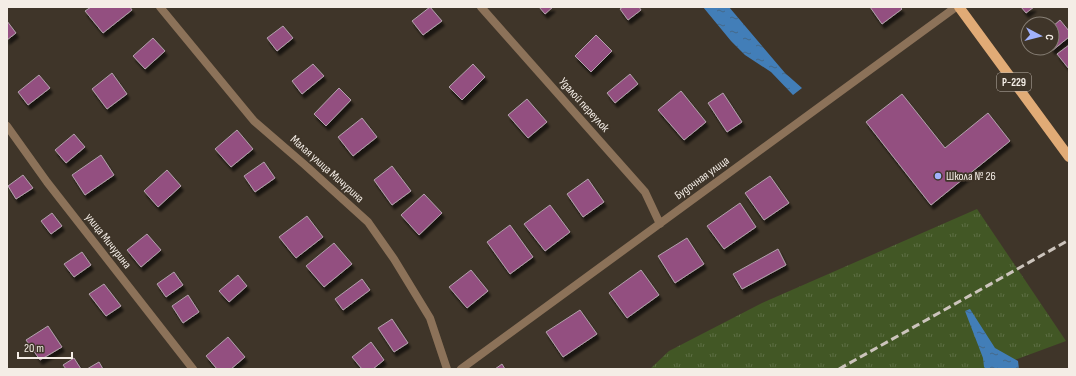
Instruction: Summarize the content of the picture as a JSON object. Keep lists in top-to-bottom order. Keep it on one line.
{"streets":{"main road":["Р-229"],"street":["Удалой переулок","Малая улица Мичурина","Будочная улица","улица Мичурина"]},"crossings":[["Р-229","Будочная улица"],["Удалой переулок","Будочная улица"]],"places":["Школа № 26"],"scale_bar":"20 m","north":"right"}
